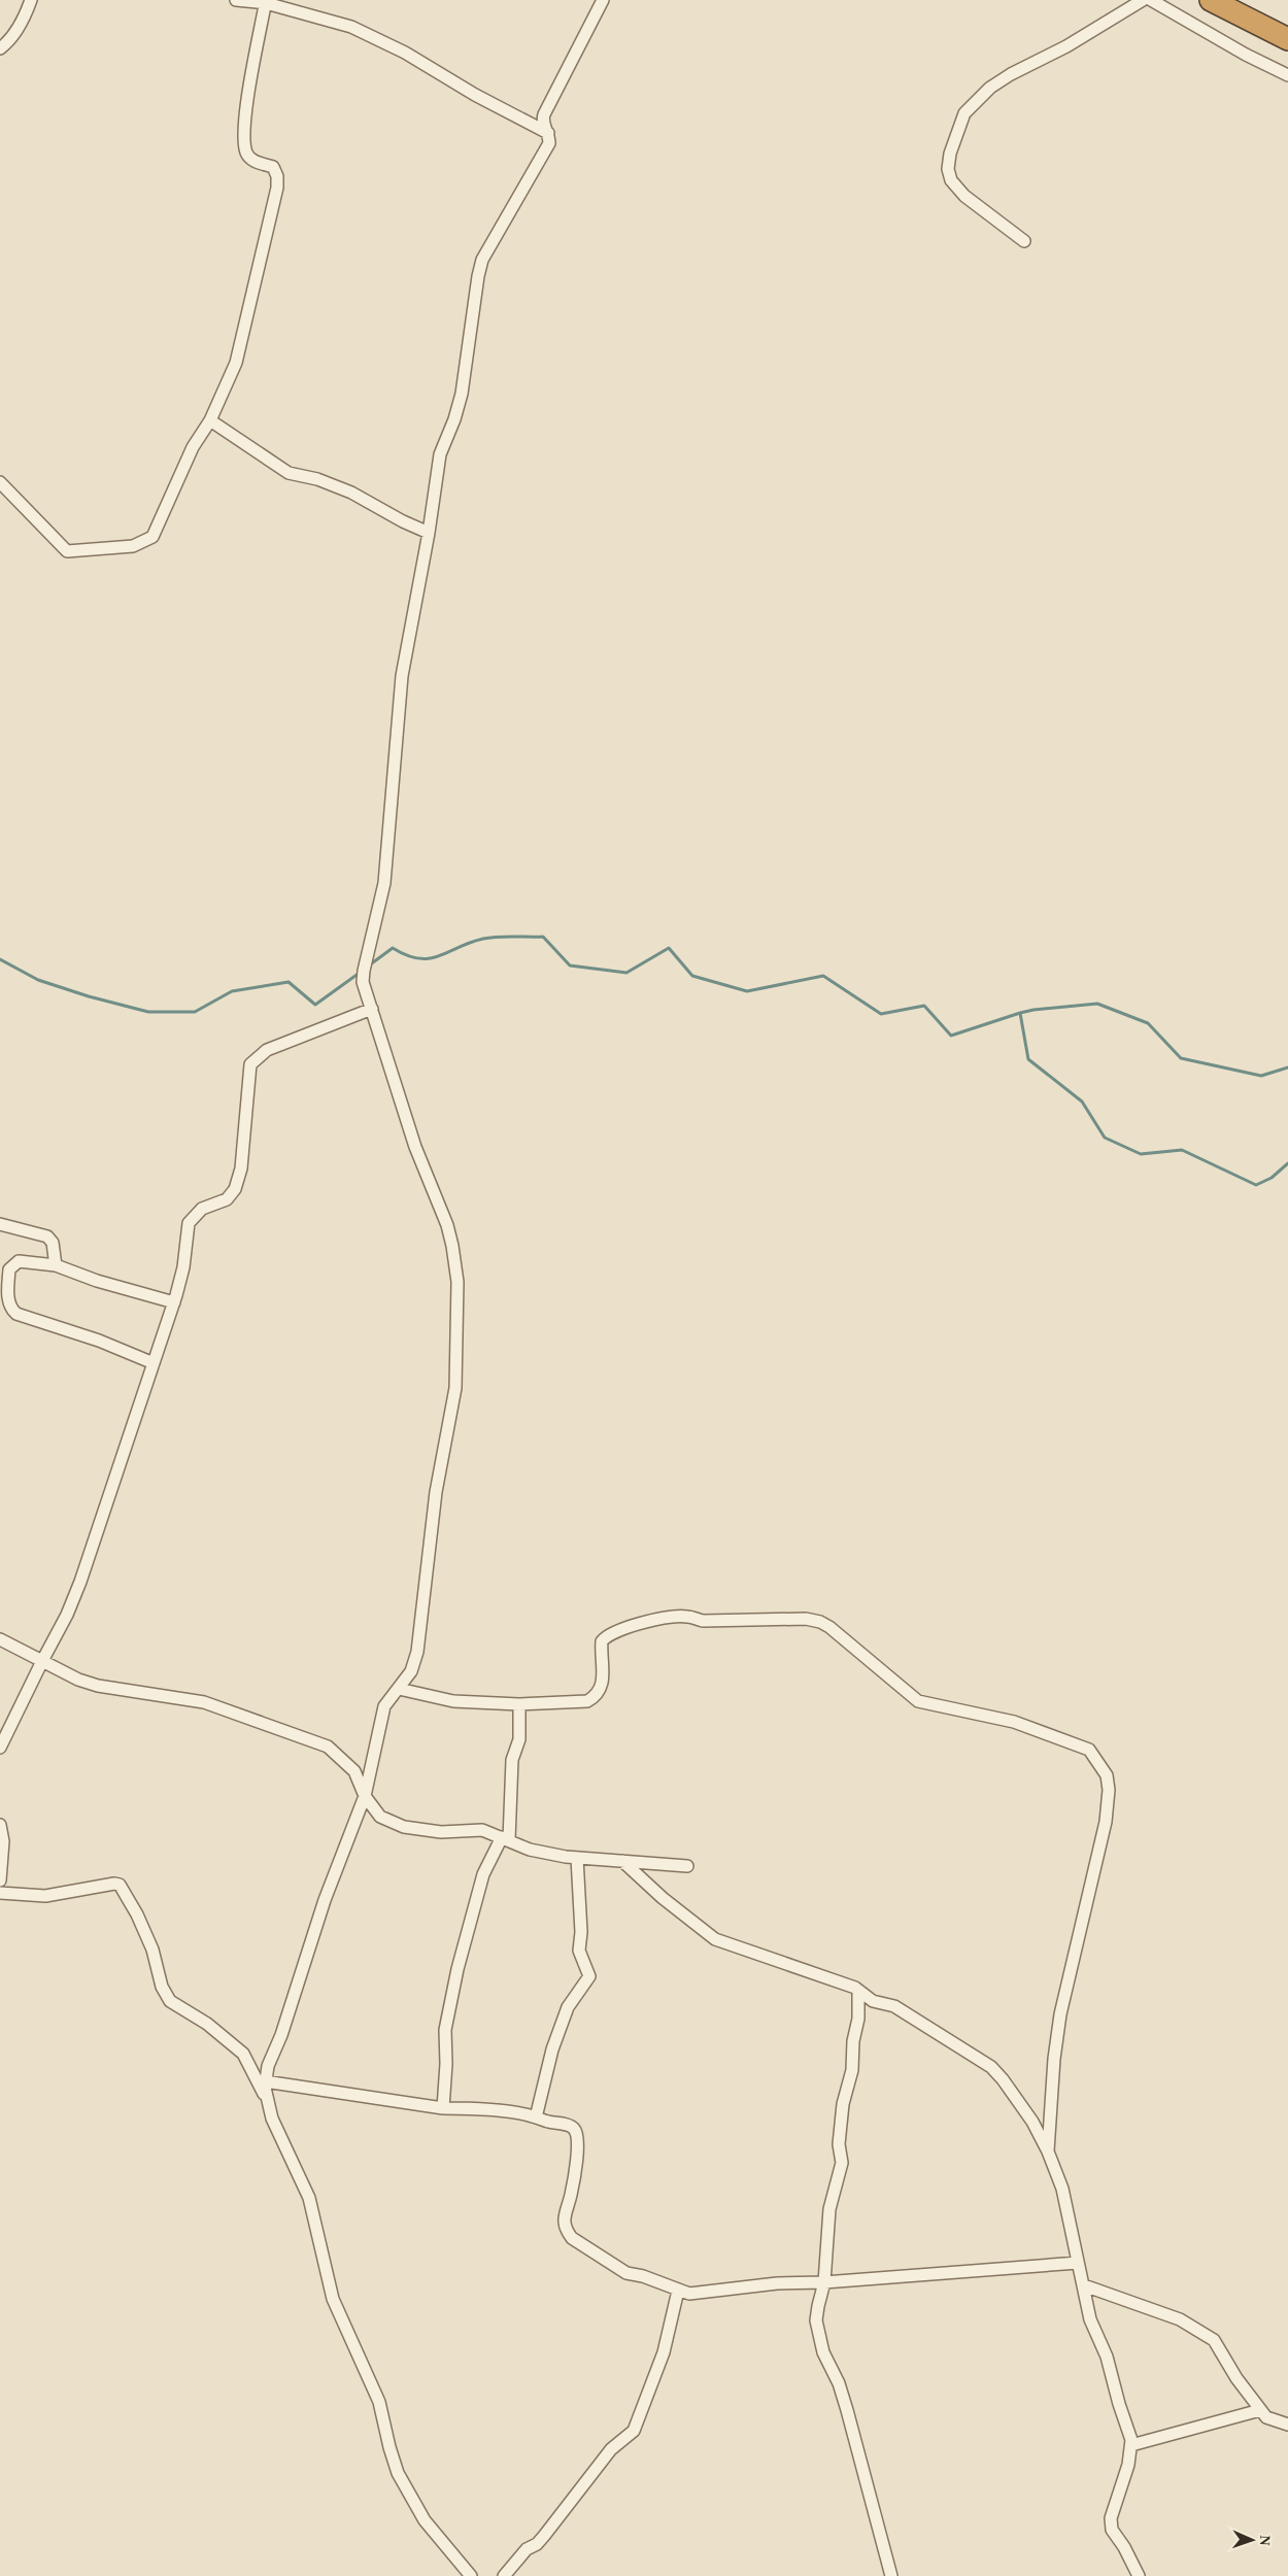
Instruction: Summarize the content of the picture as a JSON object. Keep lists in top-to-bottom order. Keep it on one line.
{"north":"right"}
